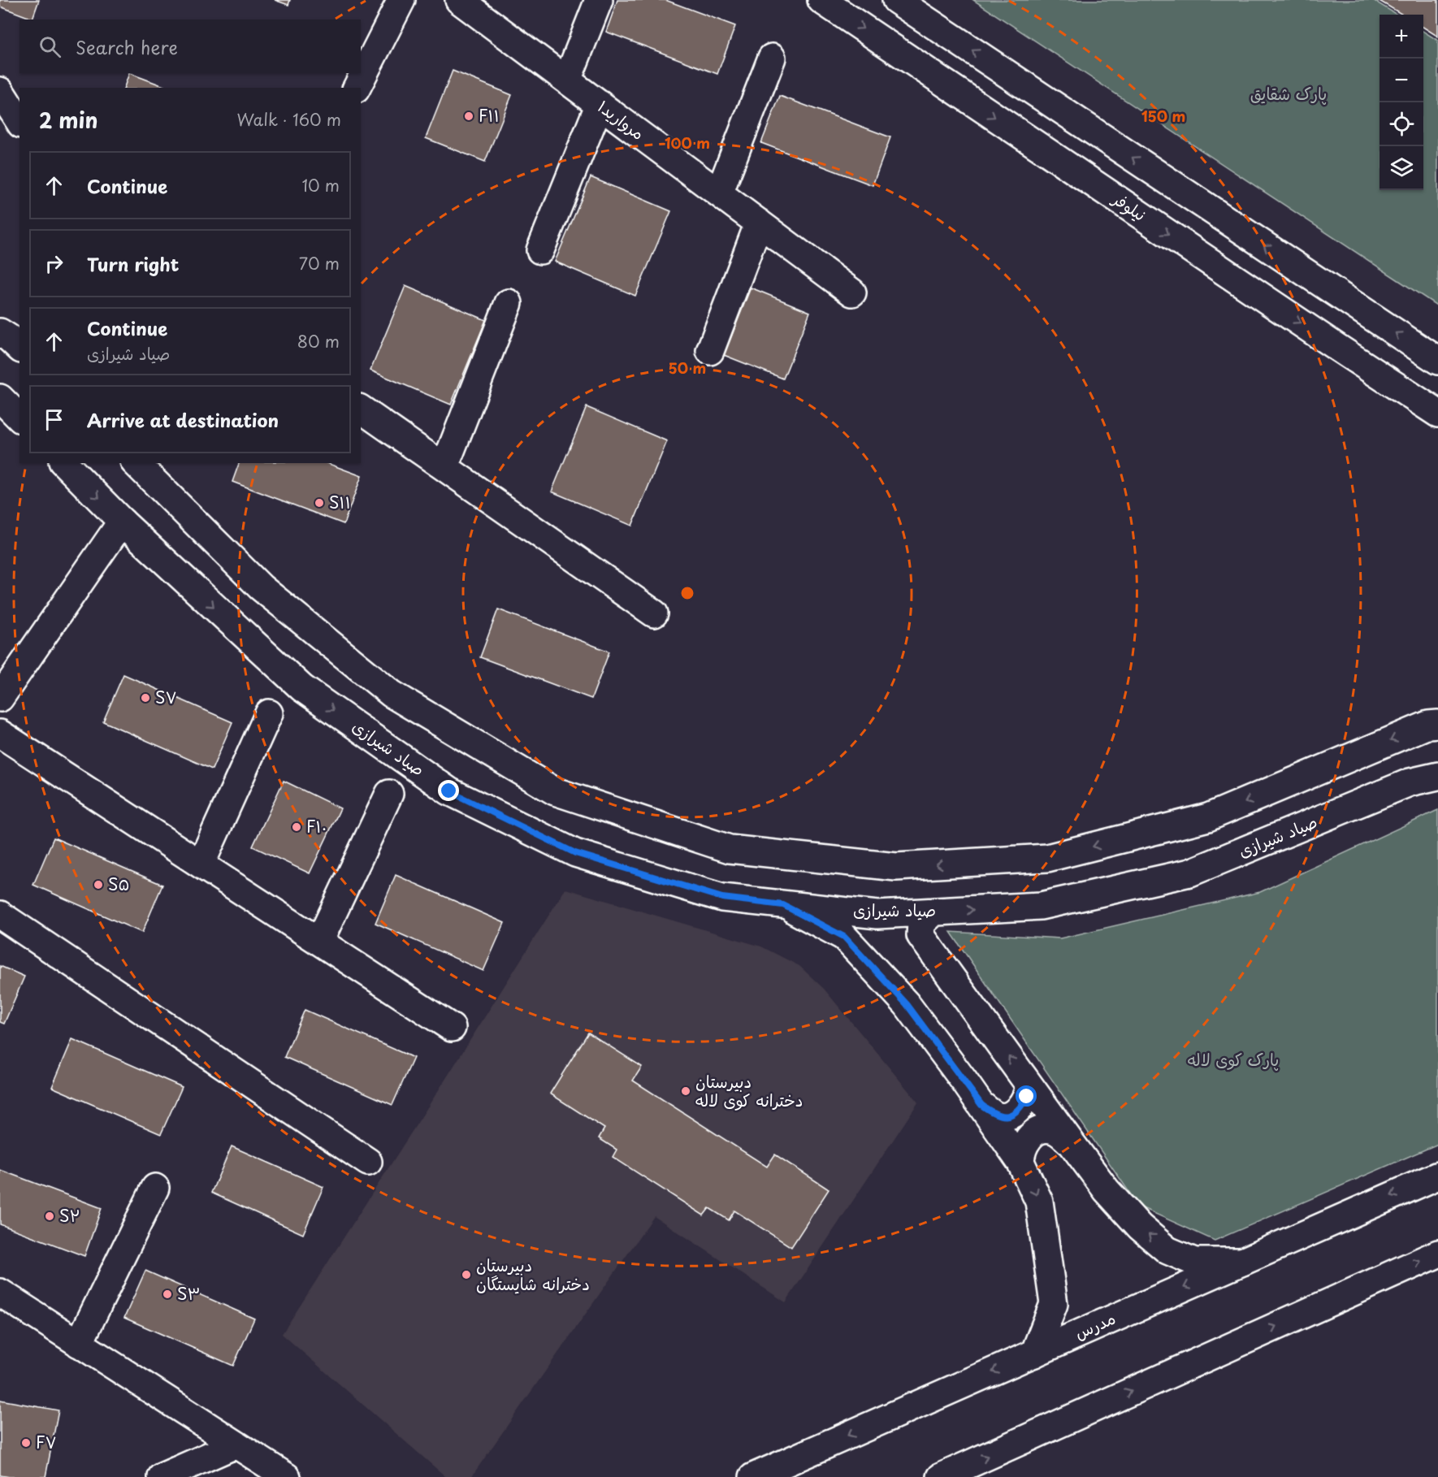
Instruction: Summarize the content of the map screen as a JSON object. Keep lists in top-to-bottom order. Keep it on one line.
{"streets":{"street":["مروارید۱","نیلوفر","صیاد شیرازی","مدرس"]},"parks":["پارک شقایق","پارک کوی لاله"],"places":["F۱۱","S۱۱","S۷","F۱۰","S۵","دبیرستان دخترانه کوی لاله","S۲","دبیرستان دخترانه شایستگان","S۳","F۷"],"page":{"map_buttons":["+","−"],"search":"Search here","heading":["2 min","Walk · 160 m"],"list":[["Continue","10 m"],["Turn right","70 m"],["Continue","صیاد شیرازی","80 m"],"Arrive at destination"]},"rings":["150 m","100 m","50 m"]}
